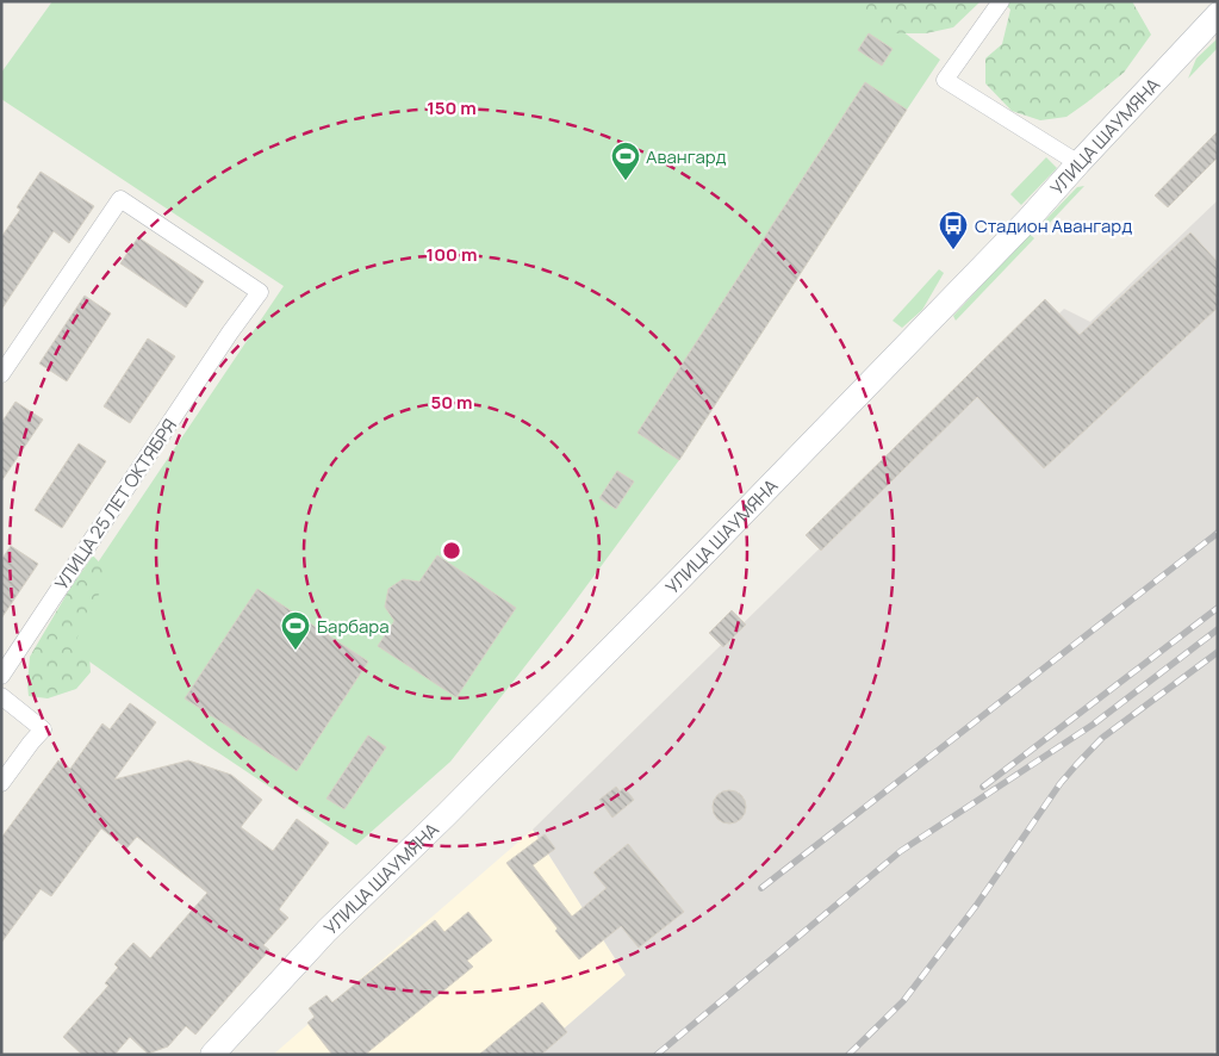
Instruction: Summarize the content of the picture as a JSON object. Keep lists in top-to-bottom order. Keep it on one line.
{"streets":{"main road":["УЛИЦА ШАУМЯНА"],"street":["УЛИЦА 25 ЛЕТ ОКТЯБРЯ"]},"places":{"sports":["Авангард","Барбара"],"bus stop":["Стадион Авангард"]},"rings":["150 m","100 m","50 m"]}
